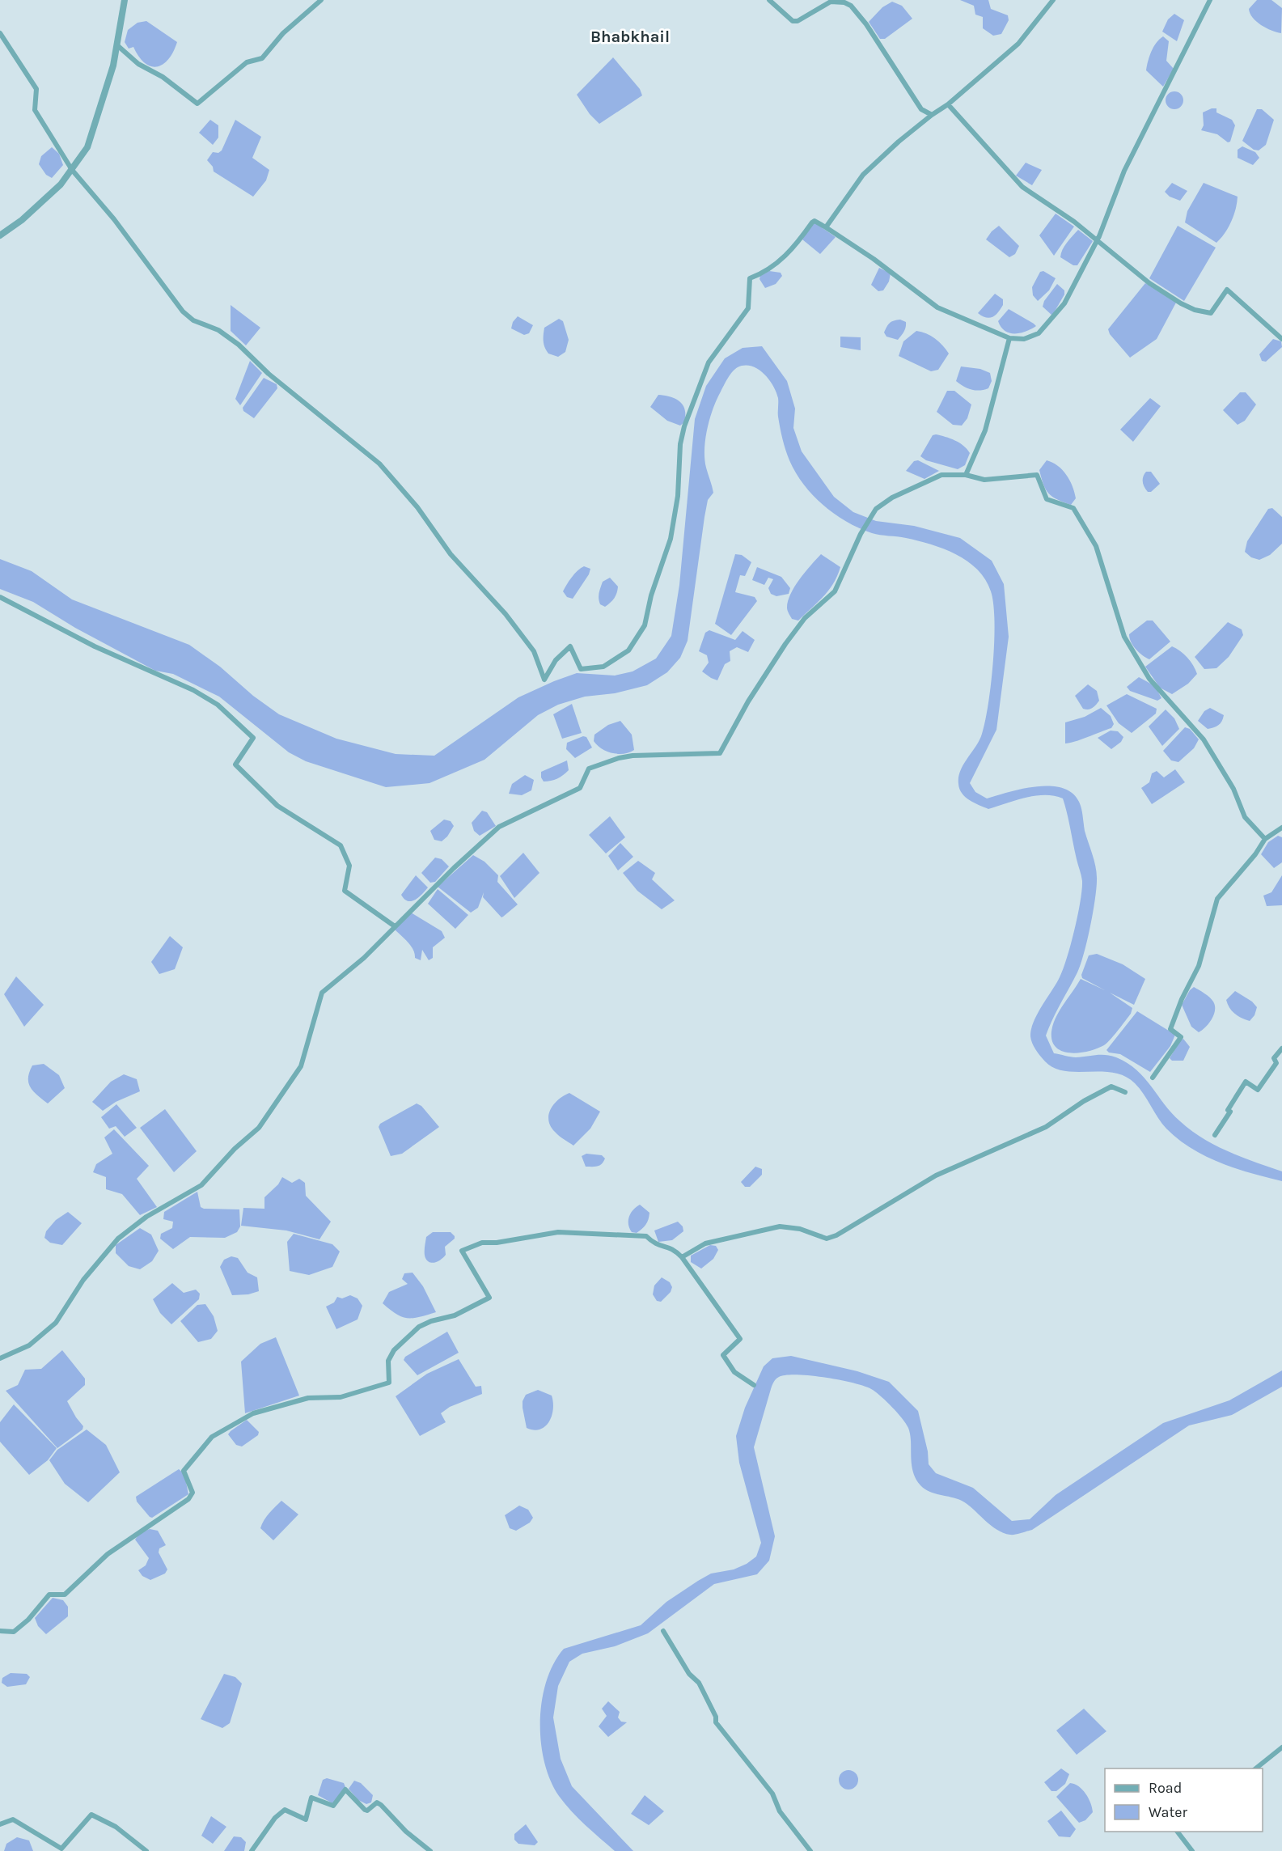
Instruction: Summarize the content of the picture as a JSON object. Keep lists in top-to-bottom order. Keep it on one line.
{"districts":["Bhabkhail"],"legend":["Road","Water"]}
